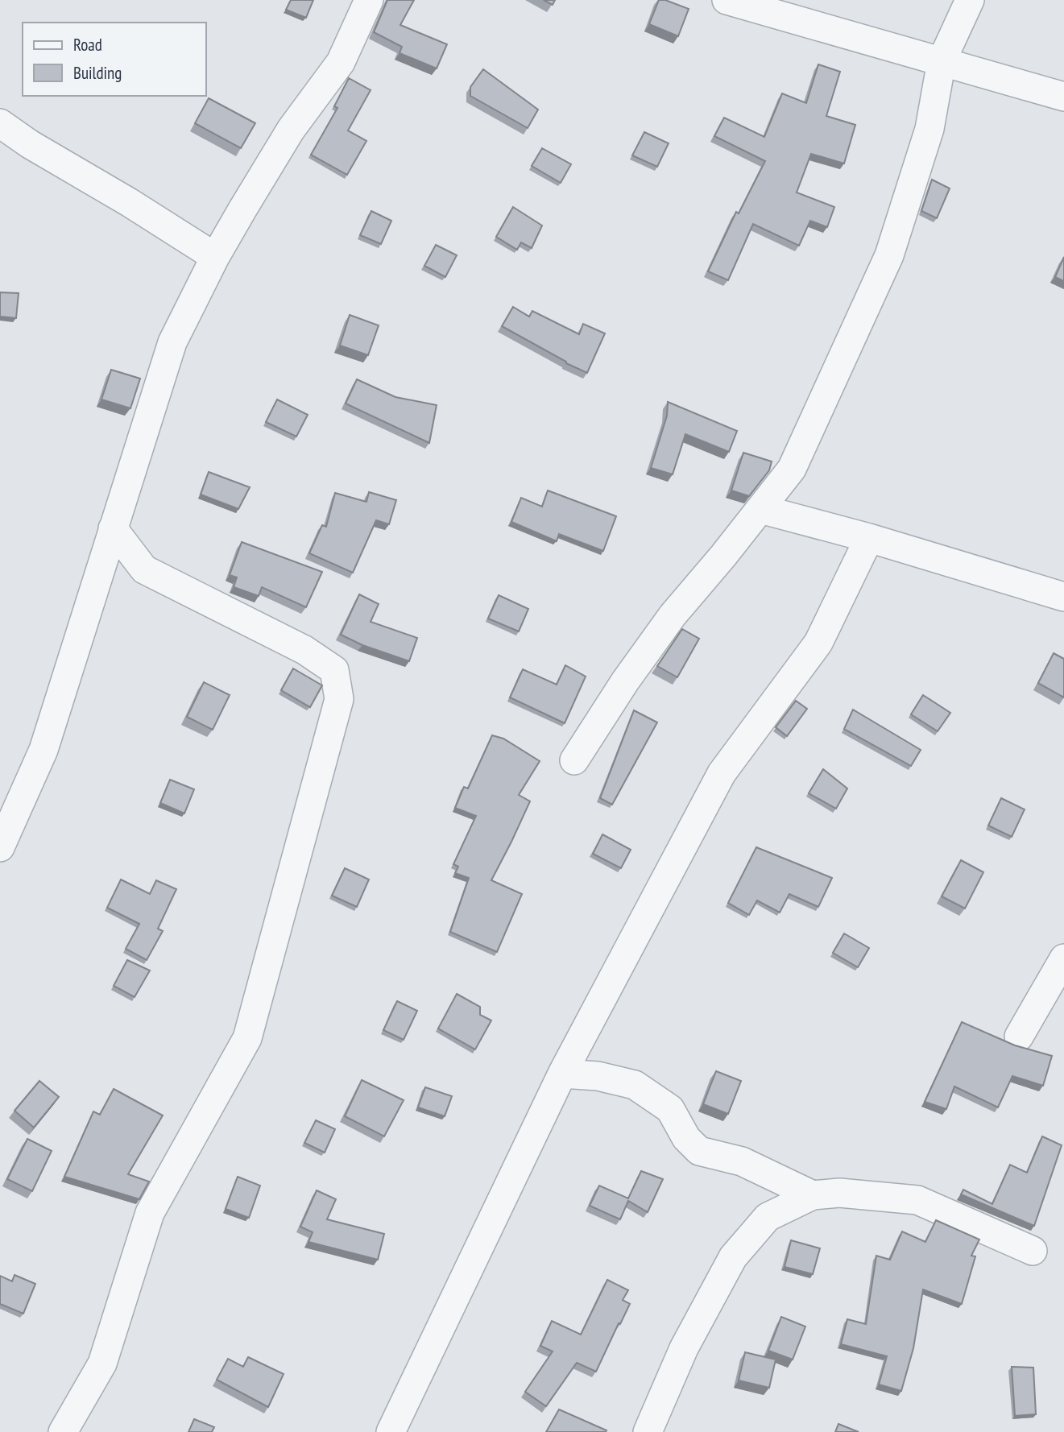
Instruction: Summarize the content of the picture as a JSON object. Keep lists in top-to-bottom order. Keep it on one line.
{"legend":["Road","Building"]}
